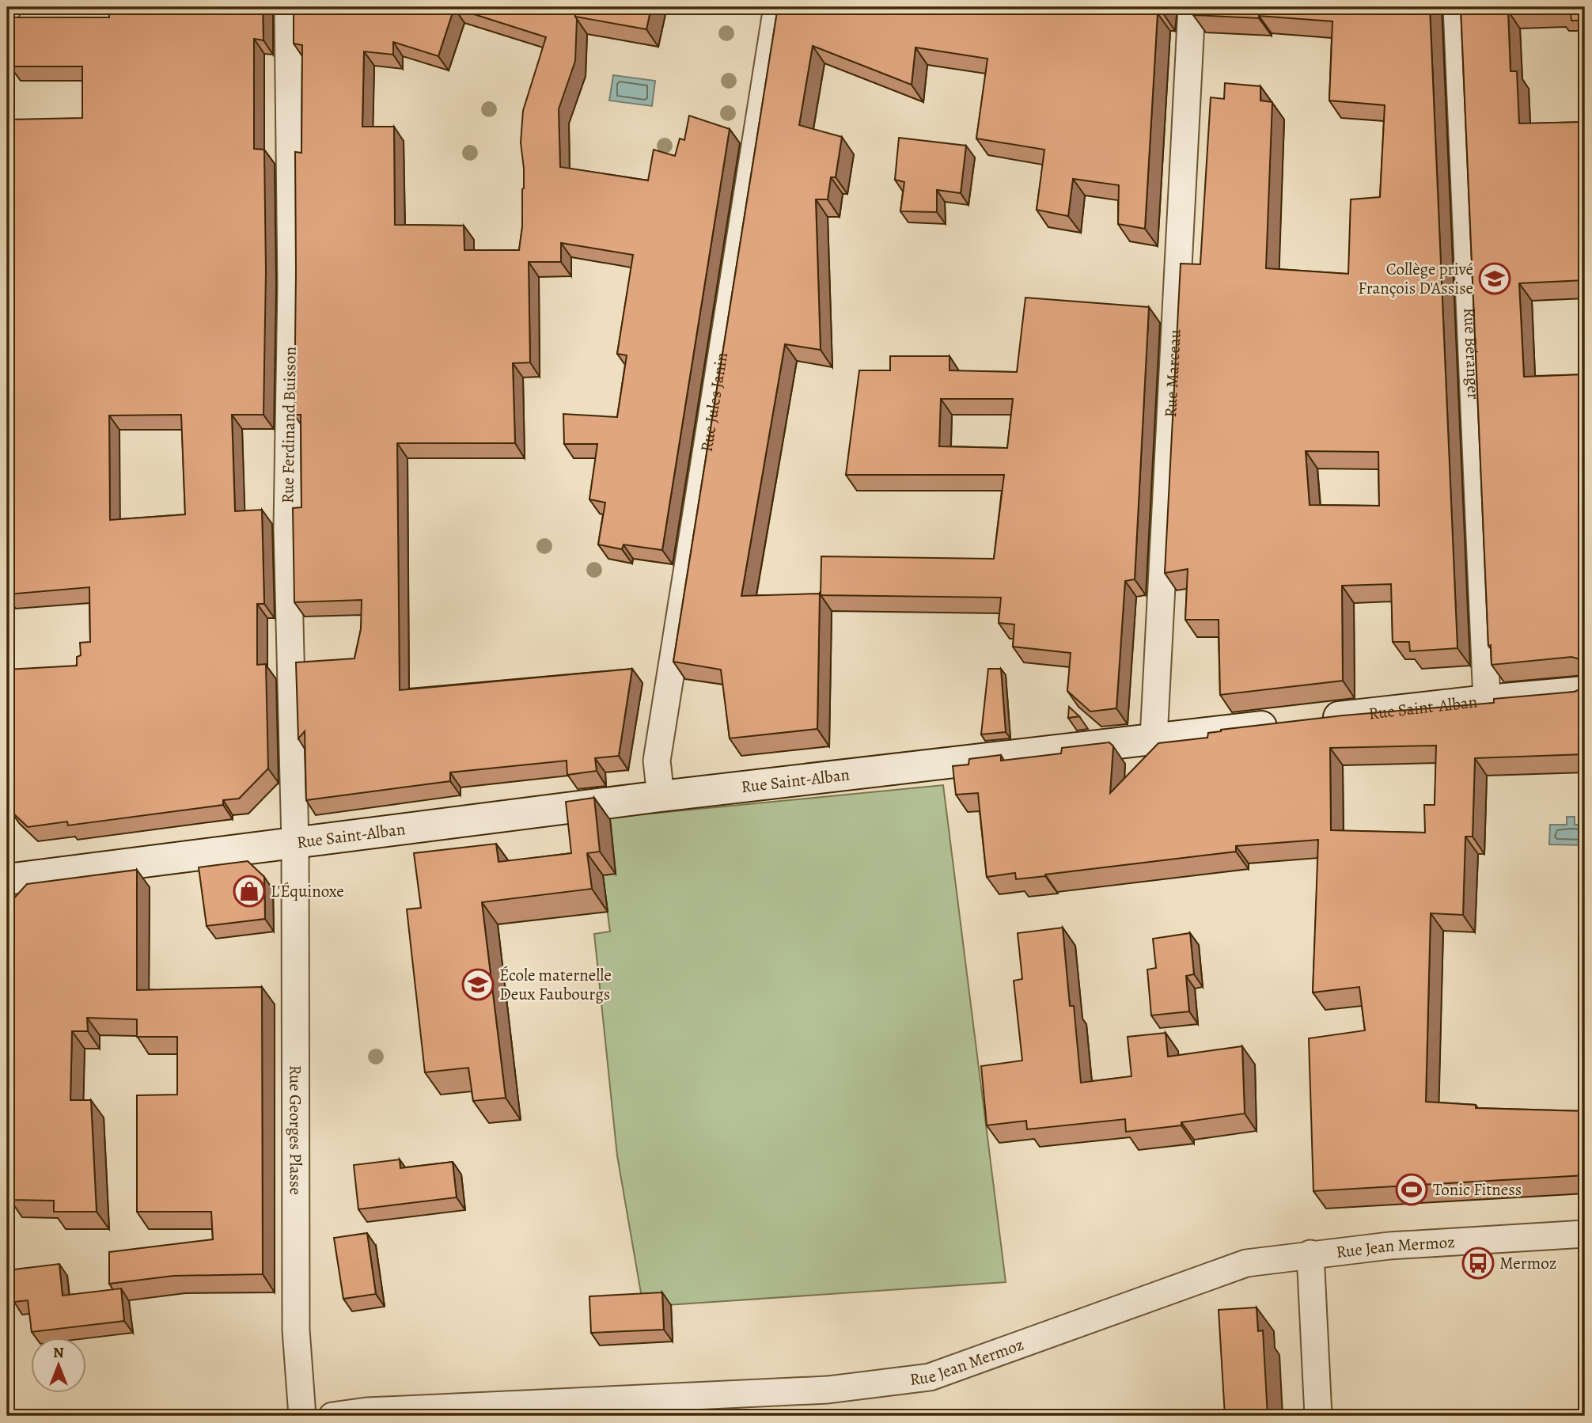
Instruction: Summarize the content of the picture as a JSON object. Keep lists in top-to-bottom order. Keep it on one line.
{"streets":{"street":["Rue Béranger","Rue Marceau","Rue Jules Janin","Rue Ferdinand Buisson","Rue Saint-Alban","Rue Georges Plasse","Rue Jean Mermoz"]},"crossings":[["Rue Béranger","Rue Saint-Alban"],["Rue Marceau","Rue Saint-Alban"],["Rue Jules Janin","Rue Saint-Alban"],["Rue Ferdinand Buisson","Rue Saint-Alban"],["Rue Ferdinand Buisson","Rue Georges Plasse"],["Rue Saint-Alban","Rue Georges Plasse"]],"places":{"school or university":["Collège privé François D'Assise","École maternelle Deux Faubourgs"],"shop":["L'Équinoxe"],"sports":["Tonic Fitness"],"bus stop":["Mermoz"]},"north":"top"}
